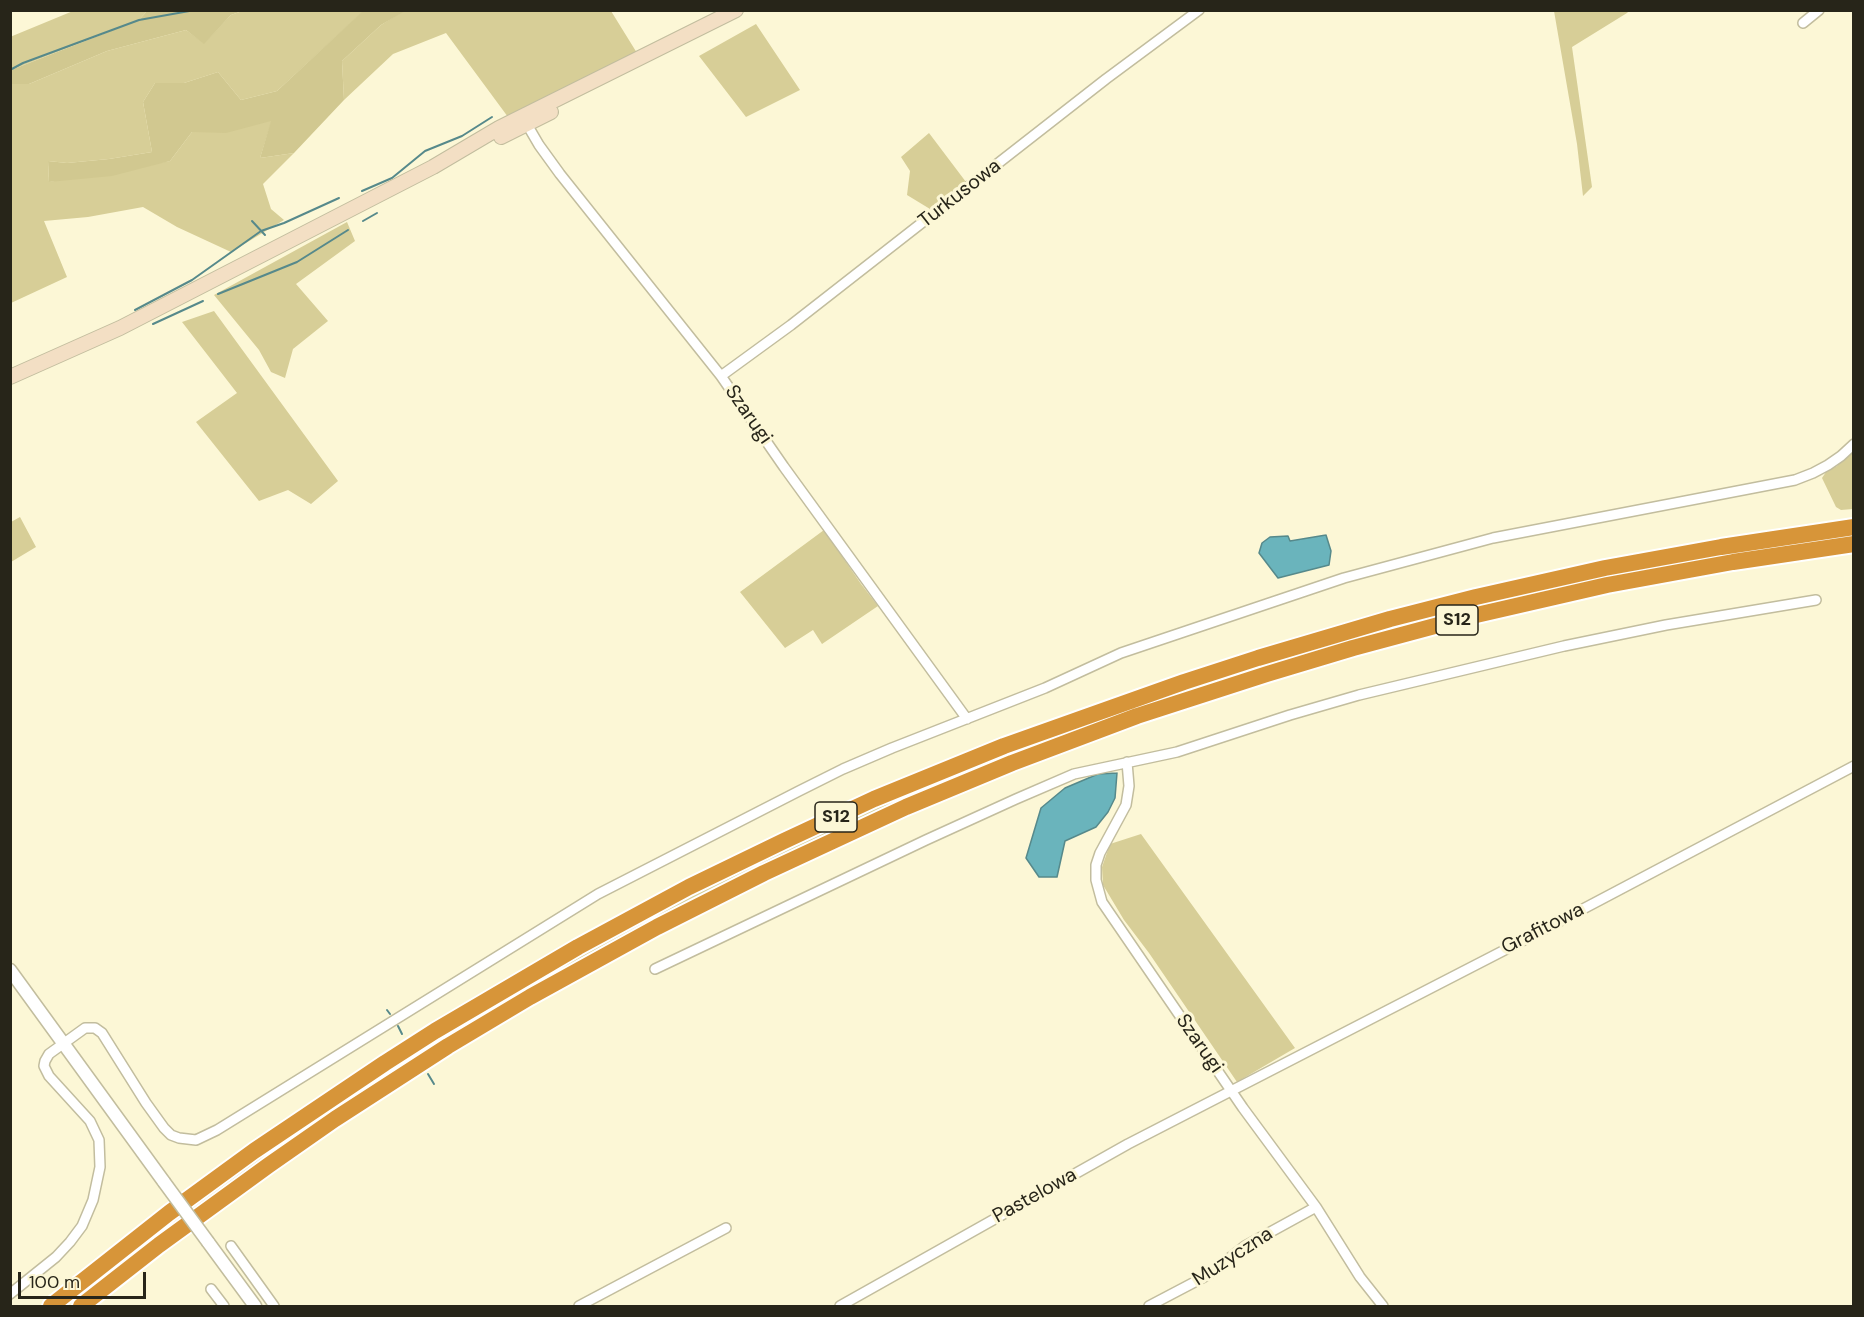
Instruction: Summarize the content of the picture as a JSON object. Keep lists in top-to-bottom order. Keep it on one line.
{"streets":{"highway":["S12"],"street":["Turkusowa","Szarugi","Grafitowa","Pastelowa","Muzyczna"]},"crossings":[["Turkusowa","Szarugi"],["Szarugi","Grafitowa"],["Szarugi","Pastelowa"],["Szarugi","Muzyczna"],["Grafitowa","Pastelowa"]],"scale_bar":"100 m"}
